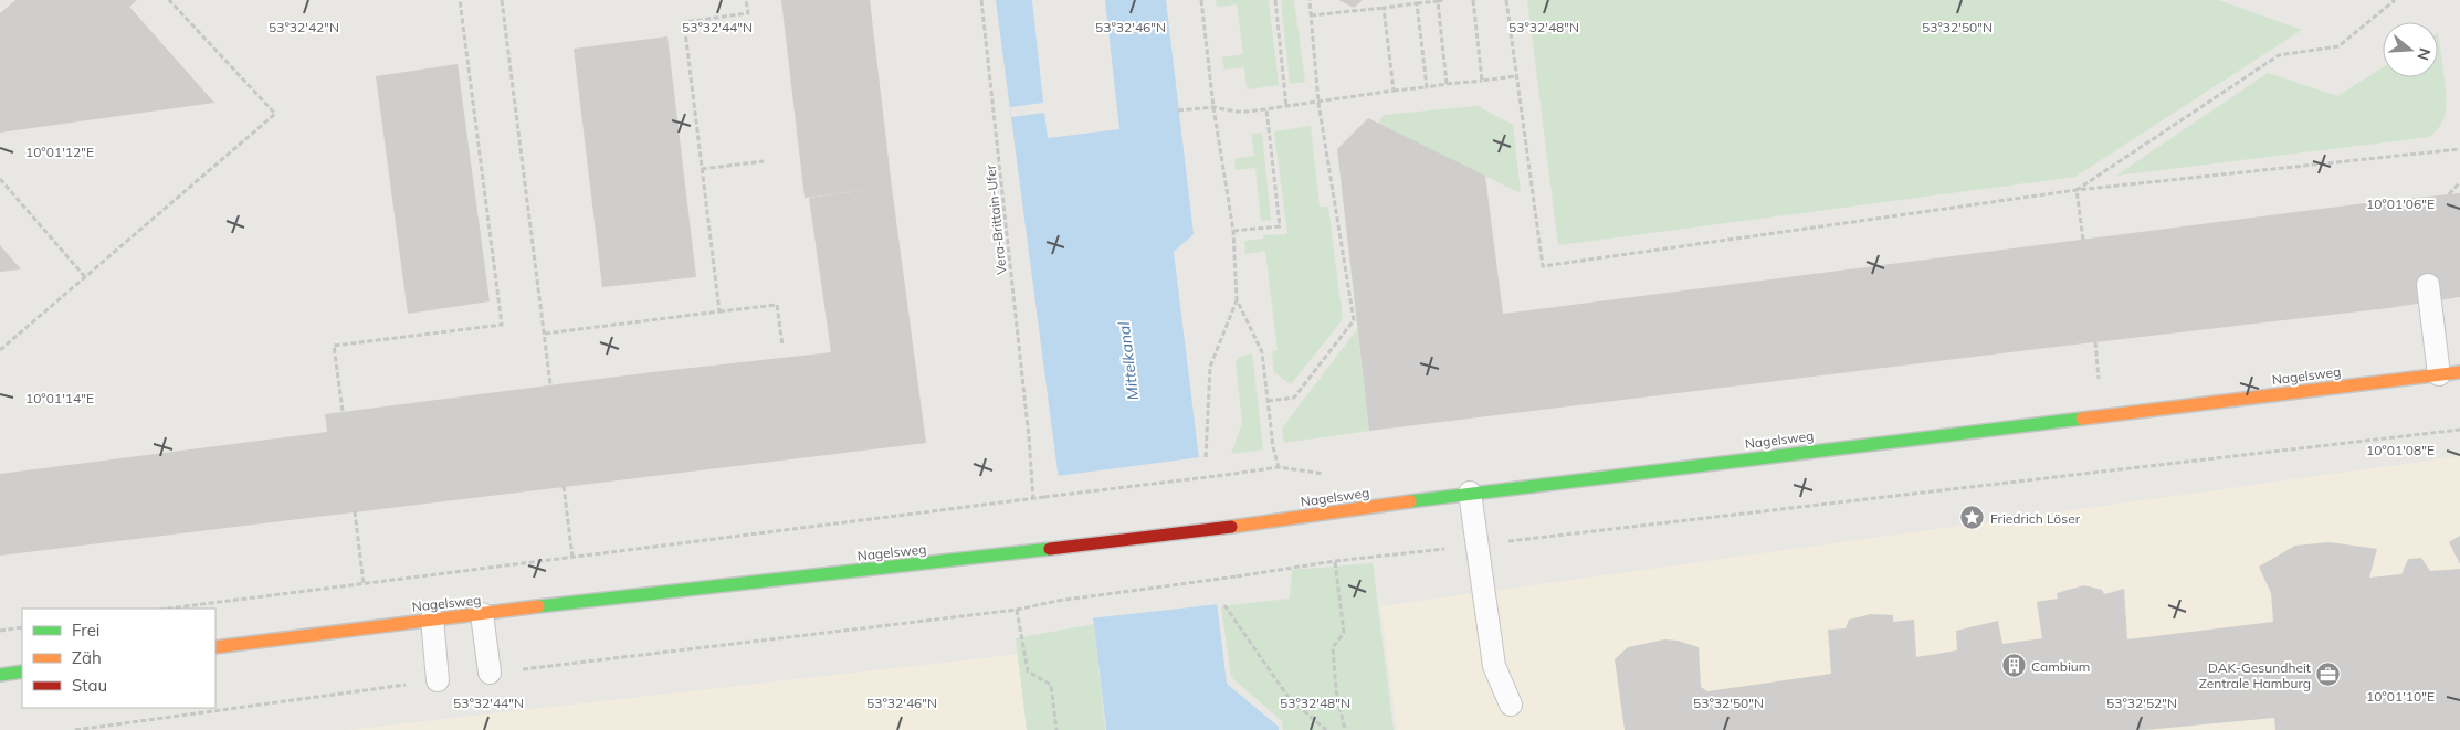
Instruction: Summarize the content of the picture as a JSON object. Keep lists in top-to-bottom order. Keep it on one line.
{"streets":{"street":["Nagelsweg"],"path":["Vera-Brittain-Ufer"]},"water":["Mittelkanal"],"places":{"place":["Friedrich Löser"],"building":["Cambium"],"office":["DAK-Gesundheit Zentrale Hamburg"]},"legend":["Frei","Zäh","Stau"],"north":"right","coordinates":["53°32'42\"N","53°32'44\"N","53°32'46\"N","53°32'48\"N","53°32'50\"N","10°01'12\"E","10°01'06\"E","10°01'14\"E","10°01'08\"E","10°01'10\"E","53°32'52\"N"]}
